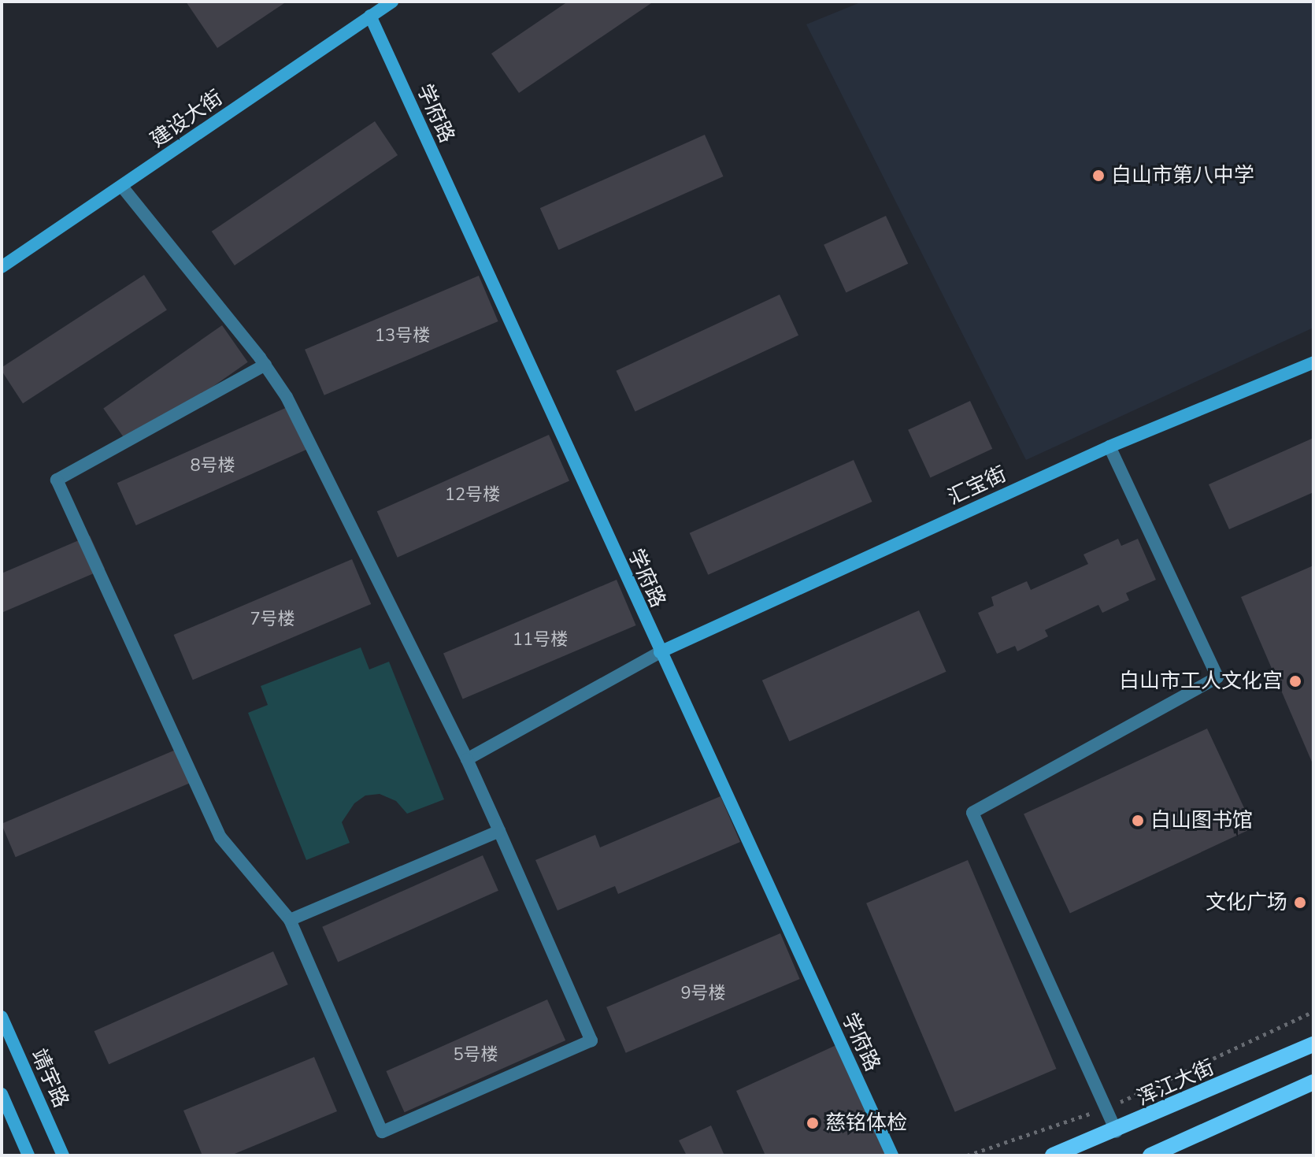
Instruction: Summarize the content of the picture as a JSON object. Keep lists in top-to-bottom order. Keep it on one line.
{"streets":{"main road":["浑江大街"],"street":["学府路","建设大街","汇宝街","靖宇路"]},"crossings":[["学府路","建设大街"],["学府路","汇宝街"]],"places":["白山市第八中学","白山市工人文化宫","白山图书馆","文化广场","慈铭体检"],"house_numbers":["13号楼","8号楼","12号楼","7号楼","11号楼","9号楼","5号楼"]}
